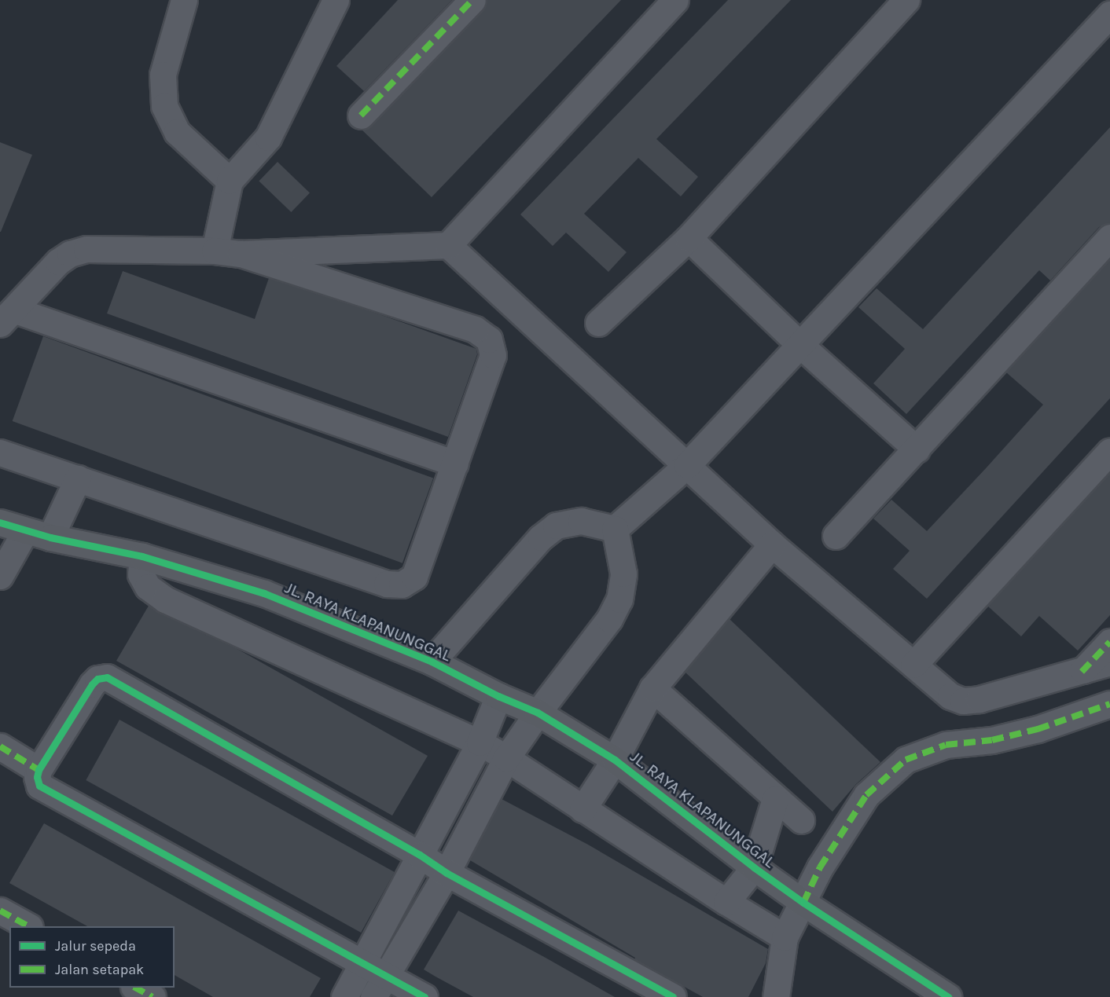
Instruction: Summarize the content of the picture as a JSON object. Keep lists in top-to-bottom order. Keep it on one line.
{"streets":{"street":["JL. RAYA KLAPANUNGGAL"]},"legend":["Jalur sepeda","Jalan setapak"]}
